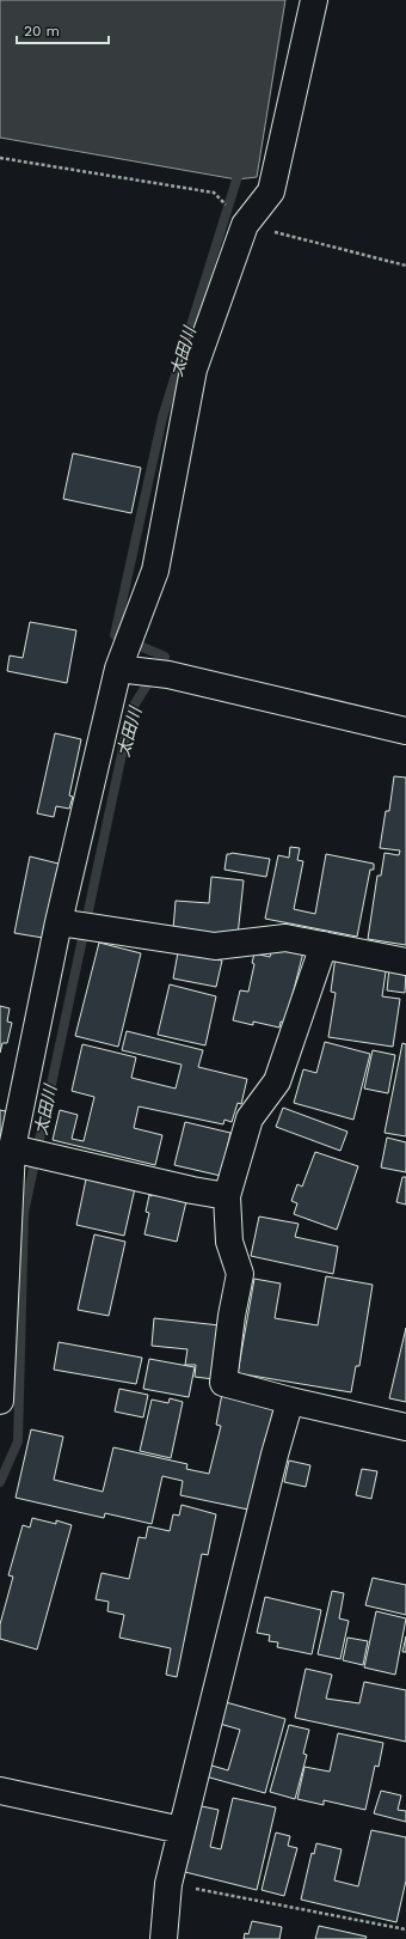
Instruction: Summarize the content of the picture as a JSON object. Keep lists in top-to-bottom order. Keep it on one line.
{"water":["太田川"],"scale_bar":"20 m"}
